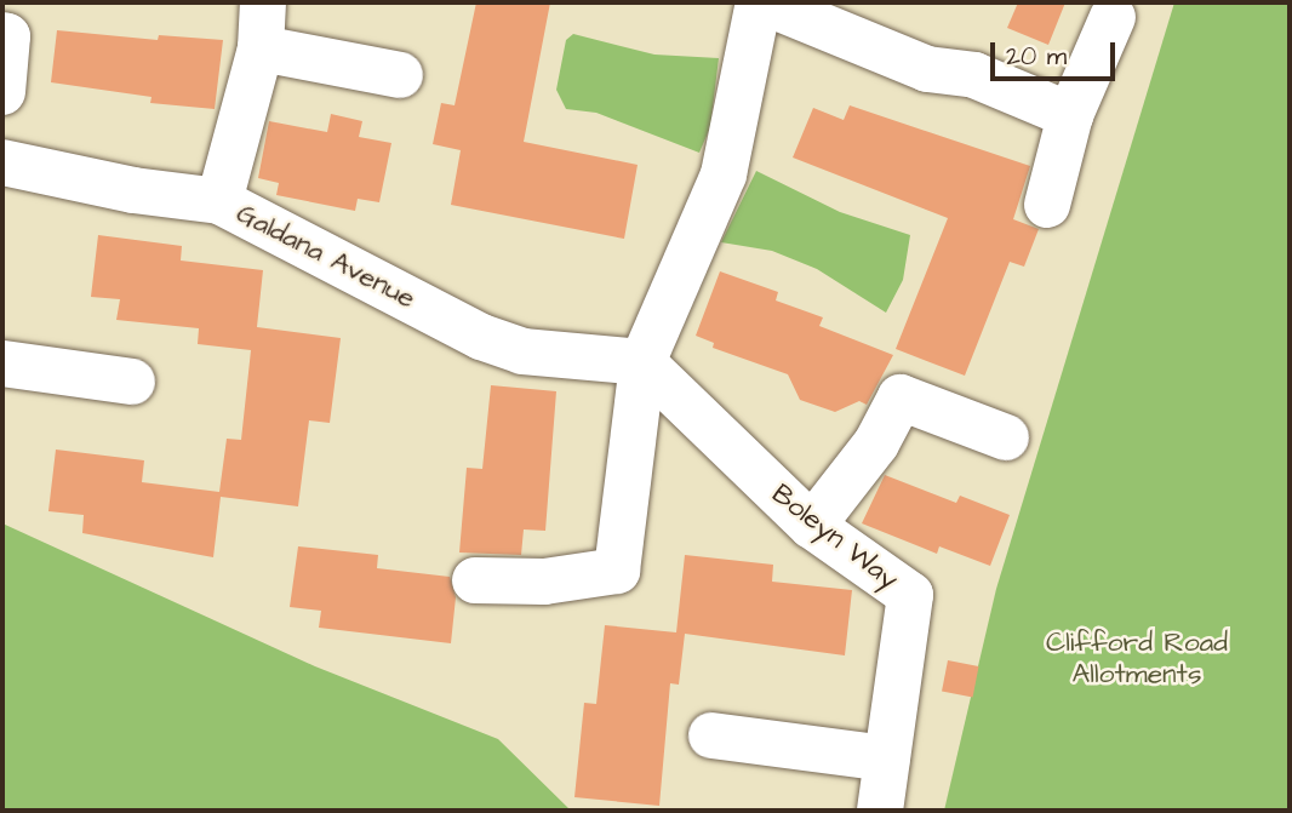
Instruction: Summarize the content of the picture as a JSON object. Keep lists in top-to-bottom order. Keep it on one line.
{"streets":{"street":["Galdana Avenue","Boleyn Way"]},"crossings":[["Galdana Avenue","Boleyn Way"]],"parks":["Clifford Road Allotments"],"scale_bar":"20 m"}
